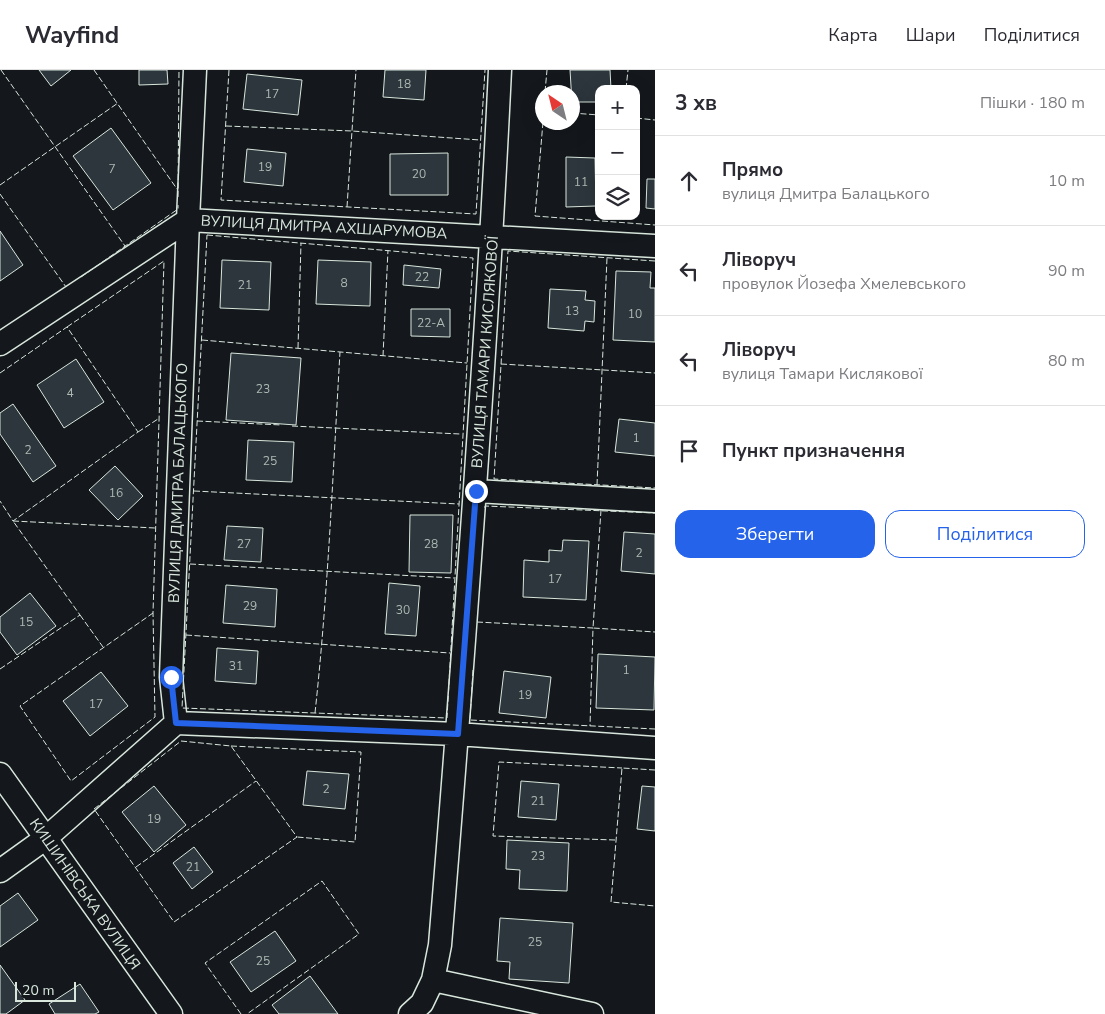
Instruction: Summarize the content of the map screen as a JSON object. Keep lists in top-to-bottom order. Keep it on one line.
{"streets":{"street":["ВУЛИЦЯ ДМИТРА АХШАРУМОВА","ВУЛИЦЯ ТАМАРИ КИСЛЯКОВОЇ","ВУЛИЦЯ ДМИТРА БАЛАЦЬКОГО","КИШИНІВСЬКА ВУЛИЦЯ"]},"crossings":[["ВУЛИЦЯ ДМИТРА АХШАРУМОВА","ВУЛИЦЯ ТАМАРИ КИСЛЯКОВОЇ"],["ВУЛИЦЯ ДМИТРА АХШАРУМОВА","ВУЛИЦЯ ДМИТРА БАЛАЦЬКОГО"]],"house_numbers":["18","17","19","7","20","11","22","8","21","13","10","22-А","23","4","1","2","25","16","27","28","2","17","29","30","15","31","1","19","17","2","21","19","23","21","25","25"],"scale_bar":"20 m","north":"top left","page":{"header":"Wayfind","nav":["Карта","Шари","Поділитися"],"heading":["3 хв","Пішки · 180 m"],"map_buttons":["+","−"],"list":[["Прямо","вулиця Дмитра Балацького","10 m"],["Ліворуч","провулок Йозефа Хмелевського","90 m"],["Ліворуч","вулиця Тамари Кислякової","80 m"],"Пункт призначення"],"buttons":["Зберегти","Поділитися"],"scale":"20 m"}}
